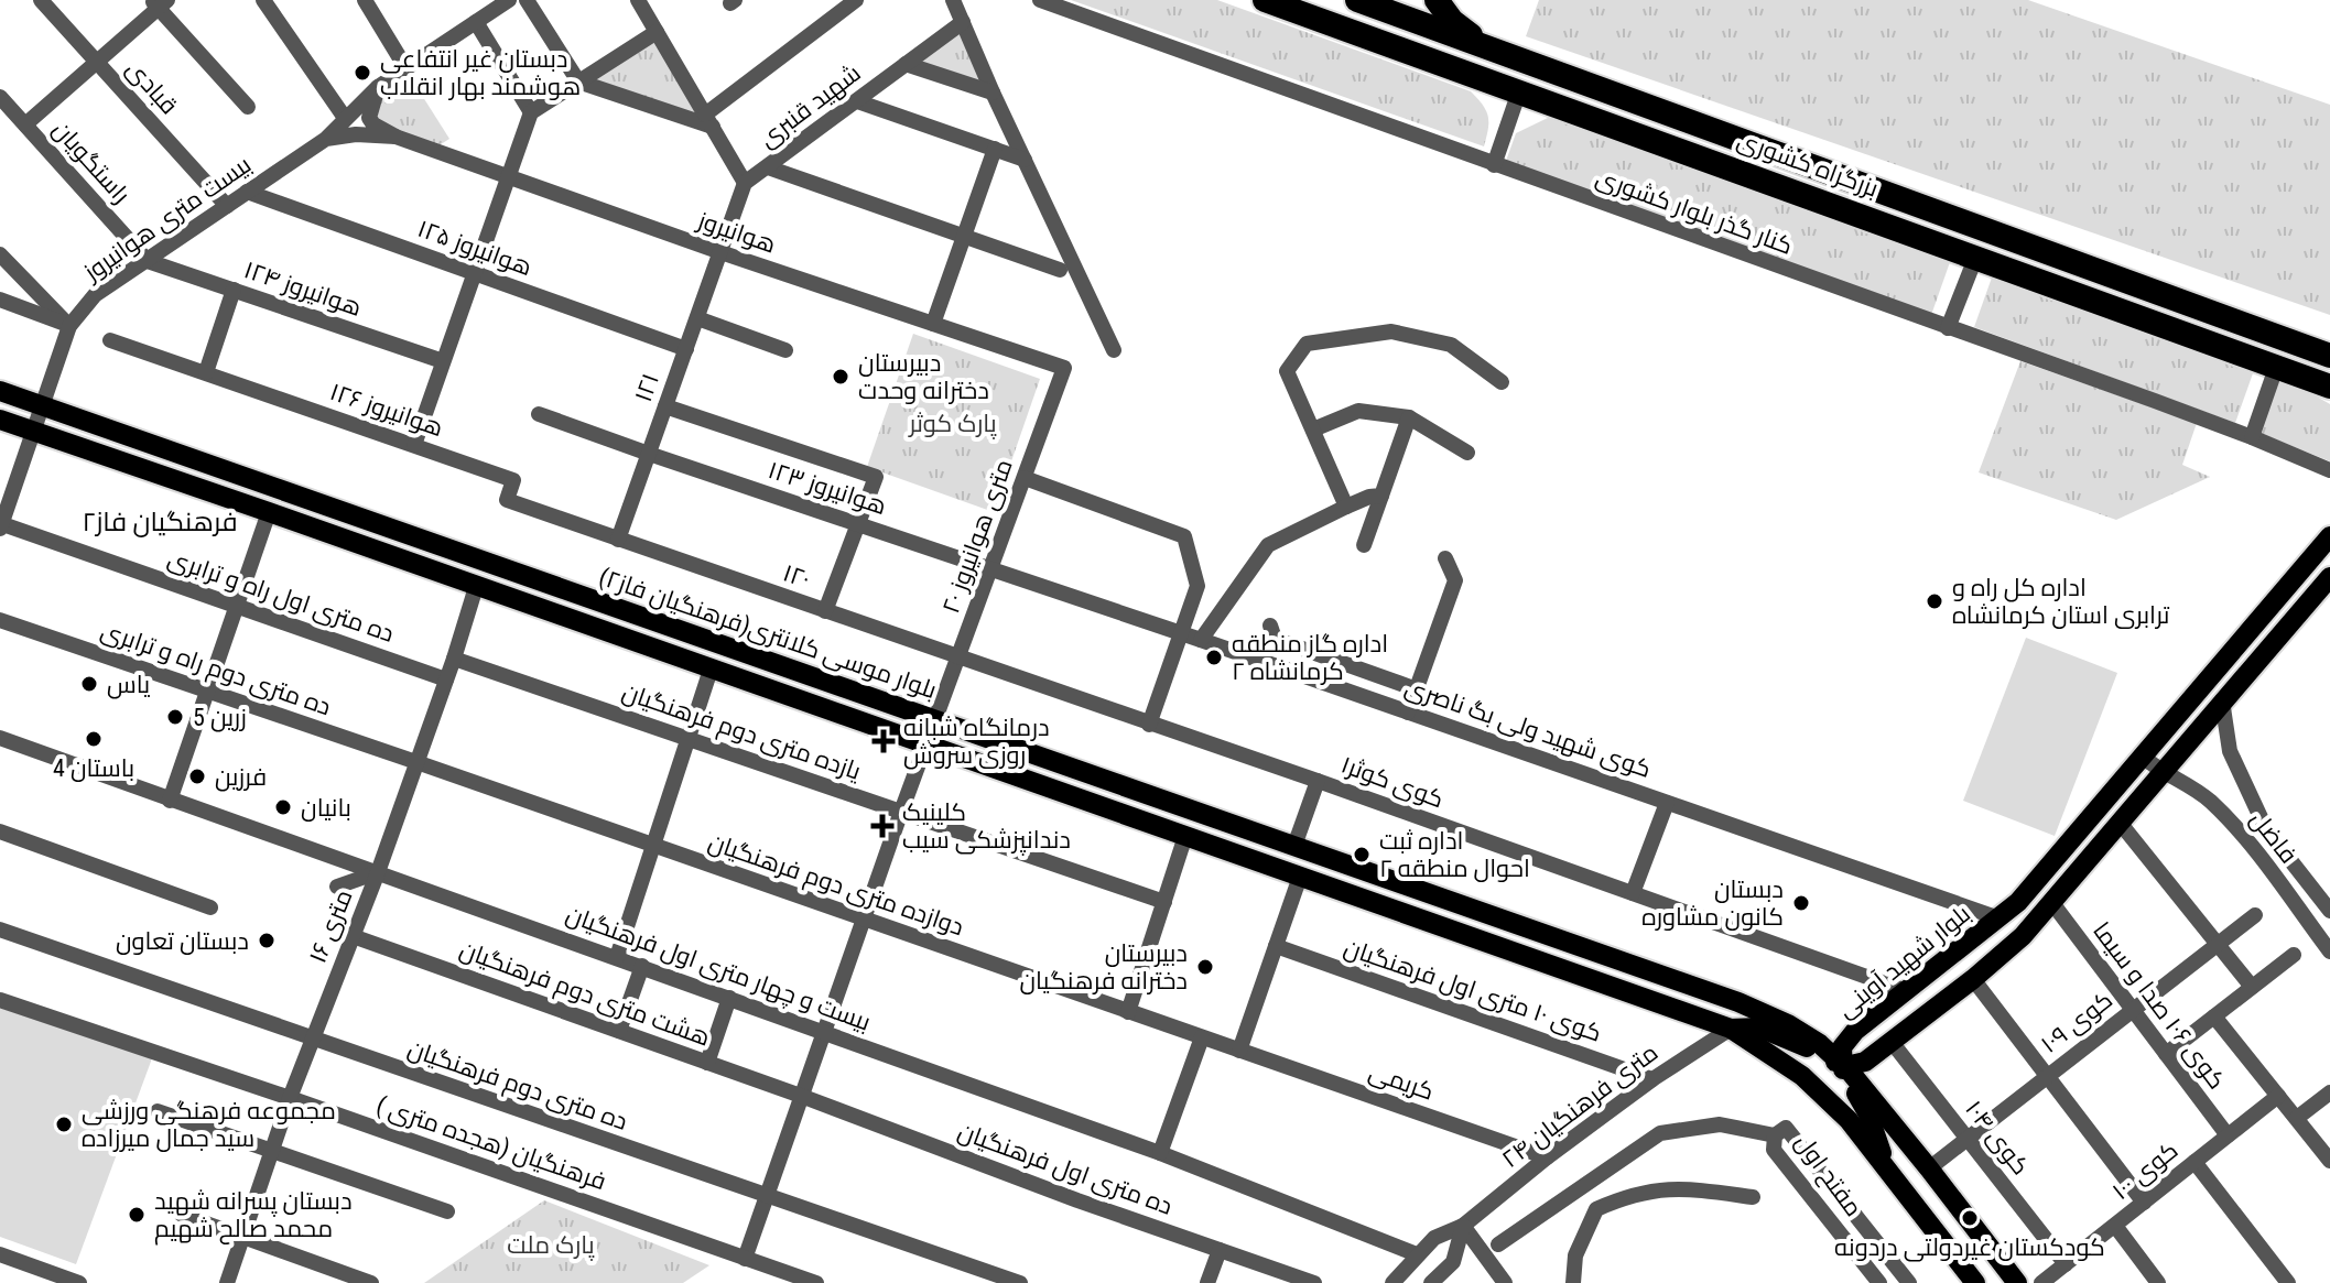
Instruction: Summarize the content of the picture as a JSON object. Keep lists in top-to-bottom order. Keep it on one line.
{"streets":{"highway":["بزرگراه کشوری"],"main road":["بلوار موسی کلانتری(فرهنگیان فاز۲)","بلوار شهید آوینی"],"street":["قبادی","شهید قنبری","راستگویان","کنار گذر بلوار کشوری","بیست متری هوانیروز","هوانیروز","هوانیروز ۱۲۵","هوانیروز ۱۲۴","۱۲۱","هوانیروز ۱۲۶","۱۲۳ هوانیروز","۲۰ متری هوانیروز","۱۲۰","ده متری اول راه و ترابری","ده متری دوم راه و ترابری","کوی شهید ولی بگ ناصری","یازده متری دوم فرهنگیان","کوی کوثر۱","فاضل","دوازده متری دوم فرهنگیان","۱۶ متری","بیست و چهار متری اول فرهنگیان","کوی ۱۰ متری اول فرهنگیان","هشت متری دوم فرهنگیان","کوی ۱۰۶ صدا و سیما","کوی ۱۰۹","کریمی","ده متری دوم فرهنگیان","۲۴ متری فرهنگیان","کوی ۱۰۴","فرهنگیان (هجده متری )","ده متری اول فرهنگیان","کوی ۱۰۰","مفتح اول"]},"crossings":[["قبادی","بیست متری هوانیروز"],["راستگویان","بیست متری هوانیروز"],["راستگویان","هوانیروز ۱۲۴"],["بیست متری هوانیروز","هوانیروز ۱۲۵"],["بیست متری هوانیروز","هوانیروز ۱۲۴"],["بیست متری هوانیروز","ده متری اول راه و ترابری"],["بیست متری هوانیروز","بلوار موسی کلانتری(فرهنگیان فاز۲)"],["هوانیروز","۱۲۱"],["هوانیروز","۲۰ متری هوانیروز"],["هوانیروز ۱۲۵","۱۲۱"],["۱۲۱","هوانیروز ۱۲۶"],["۱۲۱","۱۲۳ هوانیروز"],["۱۲۱","۱۲۰"],["هوانیروز ۱۲۶","۱۲۰"],["۱۲۳ هوانیروز","۲۰ متری هوانیروز"],["۱۲۳ هوانیروز","کوی شهید ولی بگ ناصری"],["۲۰ متری هوانیروز","۱۲۰"],["۲۰ متری هوانیروز","بلوار موسی کلانتری(فرهنگیان فاز۲)"],["۲۰ متری هوانیروز","کوی شهید ولی بگ ناصری"],["۲۰ متری هوانیروز","یازده متری دوم فرهنگیان"],["۲۰ متری هوانیروز","کوی کوثر۱"],["۲۰ متری هوانیروز","دوازده متری دوم فرهنگیان"],["۲۰ متری هوانیروز","بیست و چهار متری اول فرهنگیان"],["۲۰ متری هوانیروز","هشت متری دوم فرهنگیان"],["۲۰ متری هوانیروز","ده متری دوم فرهنگیان"],["۲۰ متری هوانیروز","فرهنگیان (هجده متری )"],["۲۰ متری هوانیروز","ده متری اول فرهنگیان"],["۱۲۰","کوی کوثر۱"],["ده متری اول راه و ترابری","۱۶ متری"],["بلوار موسی کلانتری(فرهنگیان فاز۲)","بلوار شهید آوینی"],["بلوار موسی کلانتری(فرهنگیان فاز۲)","کوی ۱۰۹"],["ده متری دوم راه و ترابری","دوازده متری دوم فرهنگیان"],["ده متری دوم راه و ترابری","۱۶ متری"],["کوی شهید ولی بگ ناصری","بلوار شهید آوینی"],["یازده متری دوم فرهنگیان","۱۶ متری"],["کوی کوثر۱","بلوار شهید آوینی"],["فاضل","بلوار شهید آوینی"],["دوازده متری دوم فرهنگیان","۱۶ متری"],["دوازده متری دوم فرهنگیان","کریمی"],["۱۶ متری","بیست و چهار متری اول فرهنگیان"],["۱۶ متری","هشت متری دوم فرهنگیان"],["۱۶ متری","ده متری دوم فرهنگیان"],["۱۶ متری","فرهنگیان (هجده متری )"],["بیست و چهار متری اول فرهنگیان","۲۴ متری فرهنگیان"],["کوی ۱۰ متری اول فرهنگیان","۲۴ متری فرهنگیان"],["هشت متری دوم فرهنگیان","ده متری اول فرهنگیان"],["کوی ۱۰۶ صدا و سیما","کوی ۱۰۹"],["کوی ۱۰۶ صدا و سیما","کوی ۱۰۰"],["کوی ۱۰۹","کوی ۱۰۴"],["کریمی","۲۴ متری فرهنگیان"],["کوی ۱۰۴","کوی ۱۰۰"]],"districts":["فرهنگیان فاز۲"],"parks":["پارک کوثر","پارک ملت"],"places":{"other":["دبستان غیر انتفاعی هوشمند بهار انقلاب","دبیرستان دخترانه وحدت","اداره کل راه و ترابری استان کرمانشاه","اداره گاز منطقه ۲ کرمانشاه","یاس","زرین 5","باستان 4","فرزین","بانیان","اداره ثبت احوال منطقه ۲","دبستان کانون مشاوره","دبستان تعاون","دبیرستان دخترانه فرهنگیان","مجموعه فرهنگی ورزشی سید جمال میرزاده","دبستان پسرانه شهید محمد صالح شهیم","کودکستان غیردولتی دردونه"],"health":["درمانگاه شبانه روزی سروش","کلینیک دندانپزشکی سیب"]}}
